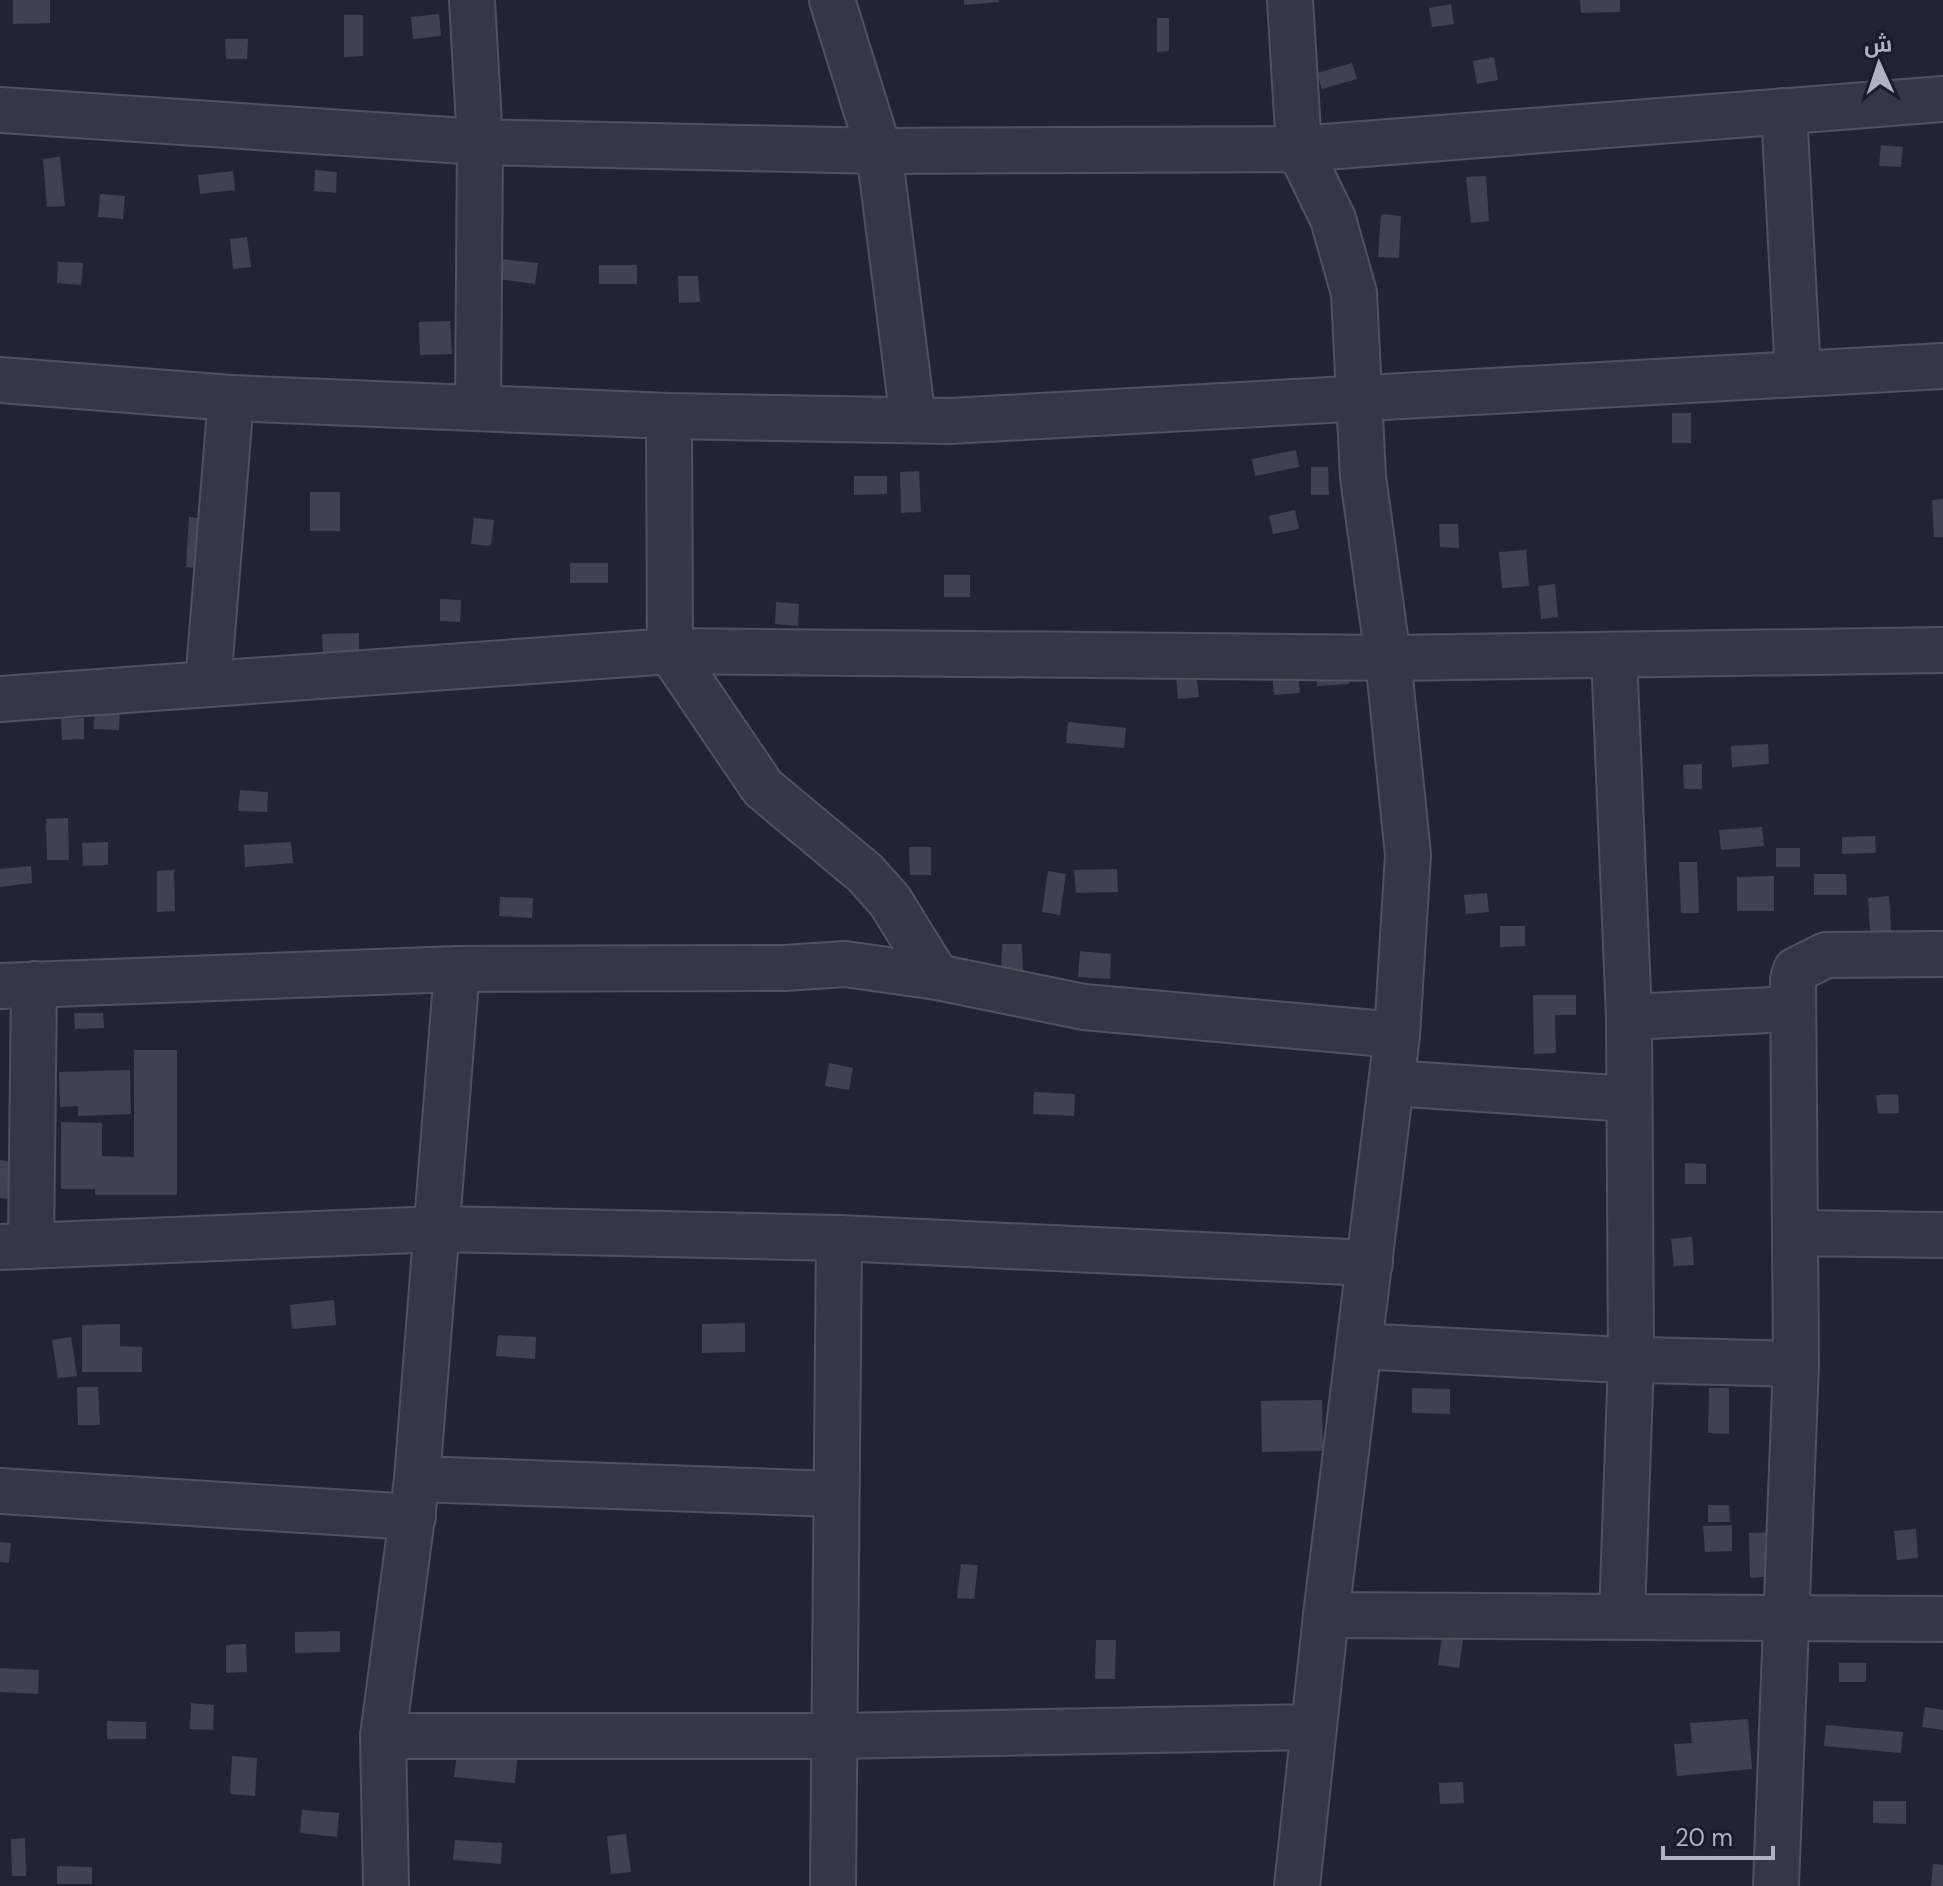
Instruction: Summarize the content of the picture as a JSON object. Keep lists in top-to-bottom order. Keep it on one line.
{"scale_bar":"20 m","north":"top"}
